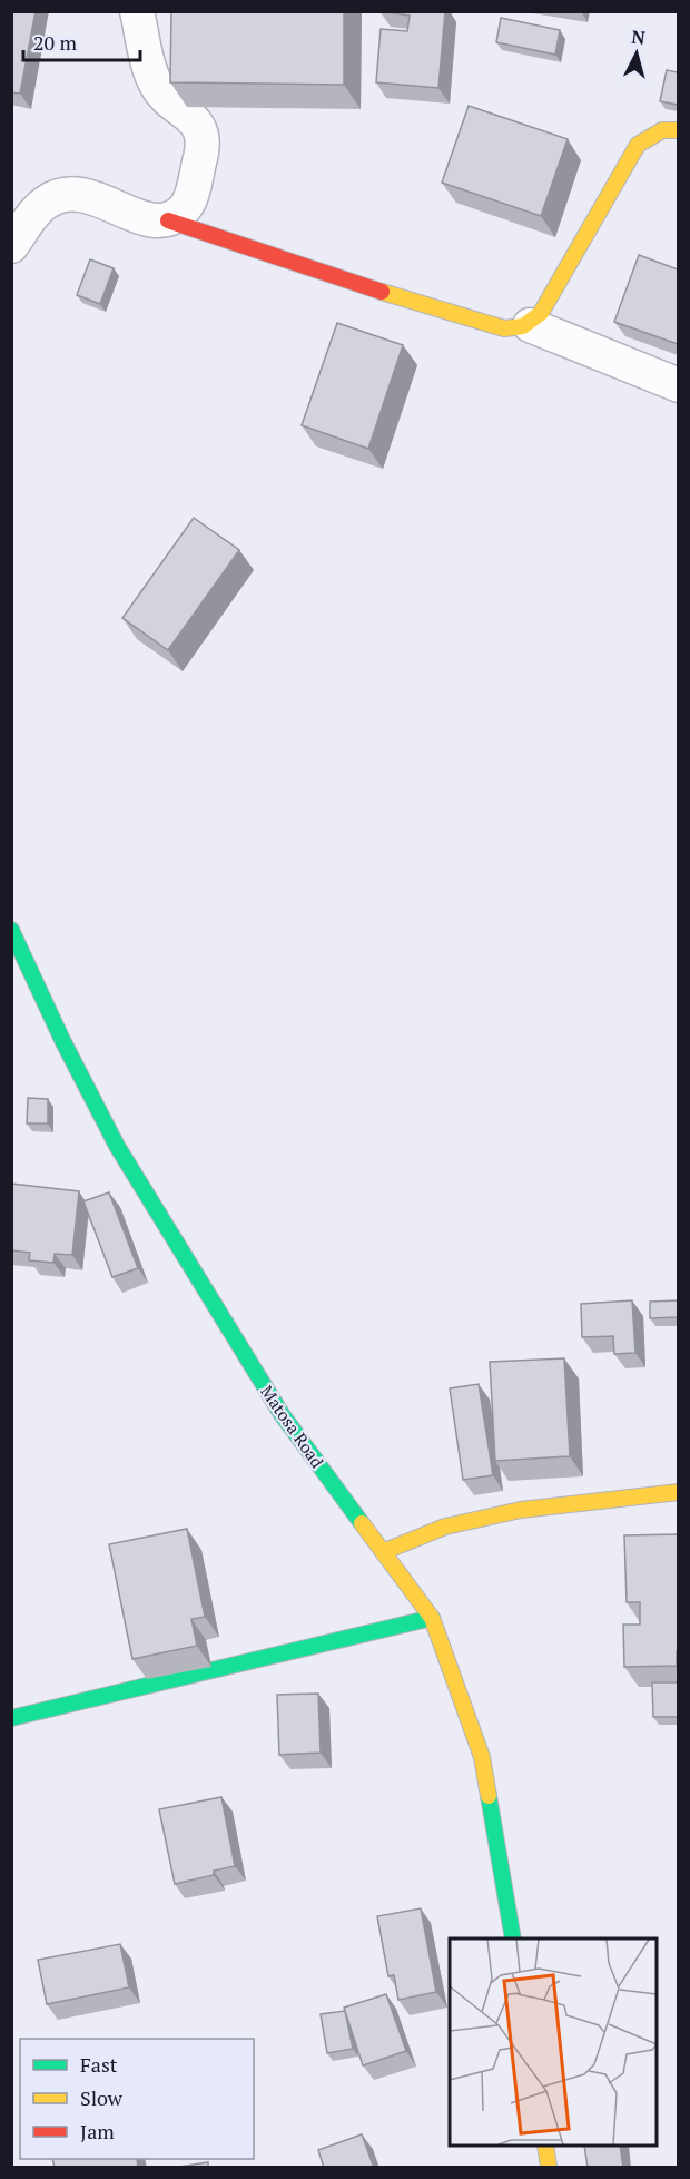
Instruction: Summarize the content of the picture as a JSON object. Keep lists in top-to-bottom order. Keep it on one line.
{"streets":{"street":["Matosa Road"]},"legend":["Fast","Slow","Jam"],"scale_bar":"20 m","north":"top"}
